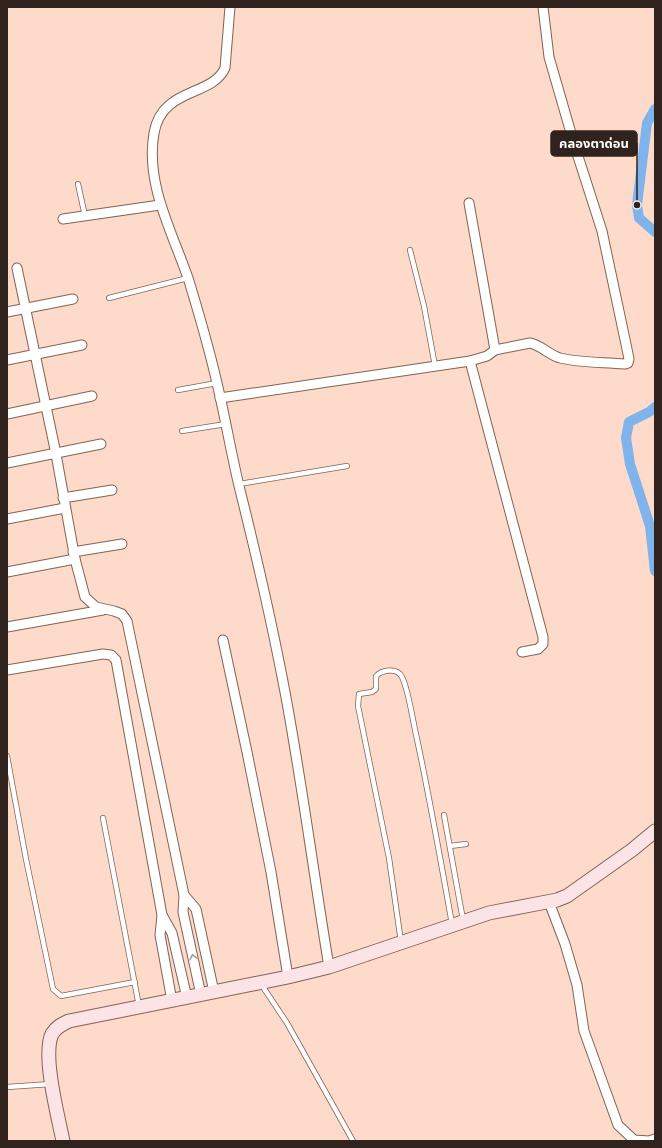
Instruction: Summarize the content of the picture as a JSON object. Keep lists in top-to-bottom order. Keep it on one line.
{"places":["คลองตาด่อน"]}
